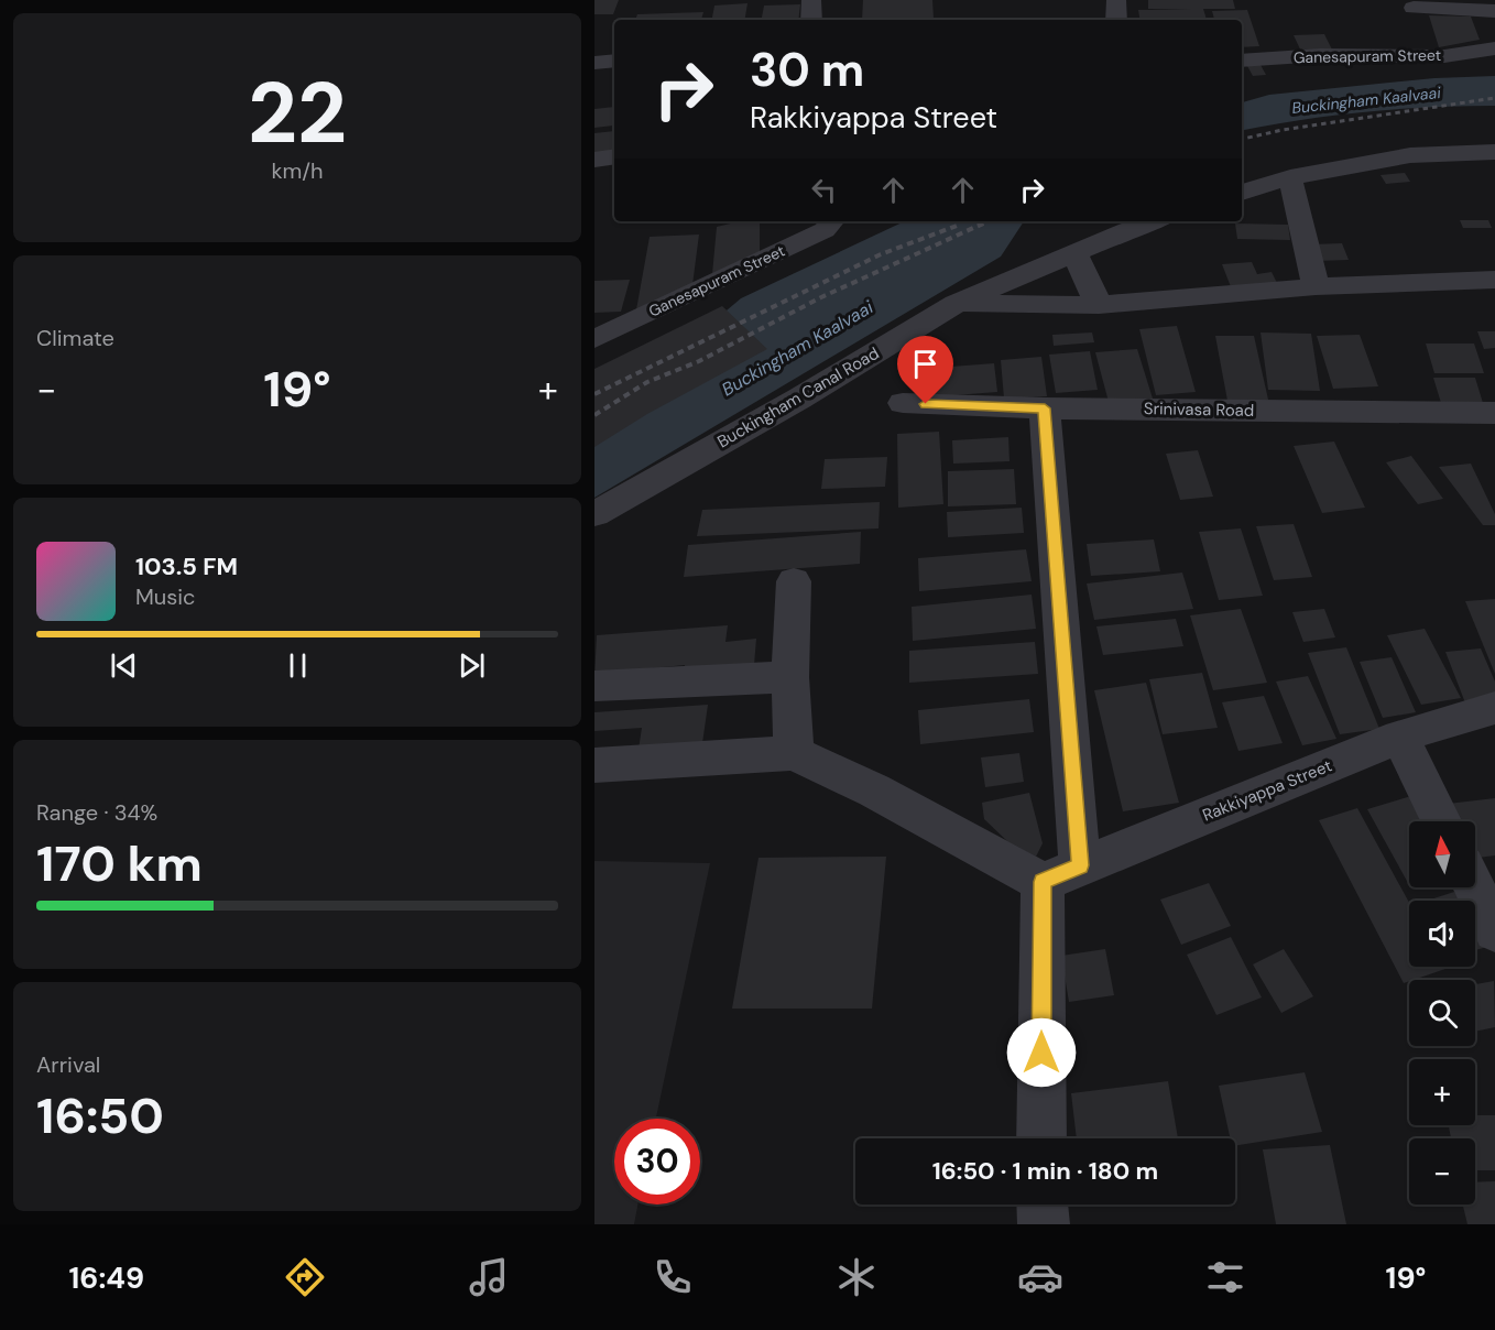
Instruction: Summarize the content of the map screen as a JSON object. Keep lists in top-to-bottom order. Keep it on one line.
{"streets":{"street":["Ganesapuram Street","Buckingham Canal Road","Srinivasa Road","Rakkiyappa Street"]},"water":["Buckingham Kaalvaai"],"north":"top","page":{"tile":[["22","km/h"],"Climate",["Range · 34%","170 km"],["Arrival","16:50"]],"turn":["30 m","Rakkiyappa Street"],"heat":["−","19°","+"],"song":["103.5 FM","Music"],"map_buttons":["+","−"],"limit":"30","trip":"16:50 · 1 min · 180 m","tabs":["16:49","19°"]}}
